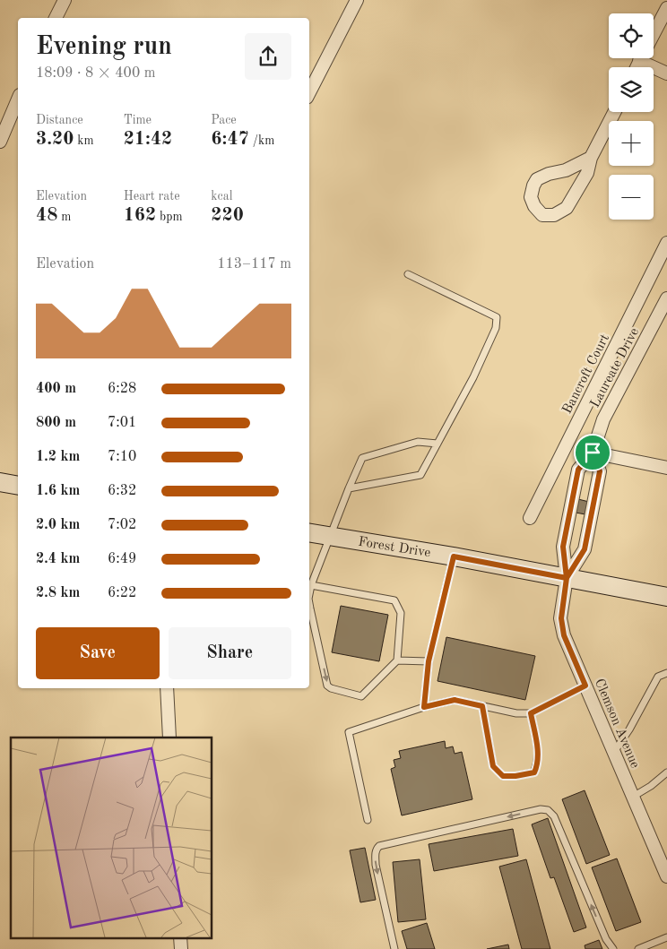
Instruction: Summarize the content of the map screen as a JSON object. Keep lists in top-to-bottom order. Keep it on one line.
{"streets":{"main road":["Forest Drive"],"street":["Laureate Drive","Bancroft Court","Clemson Avenue"]},"crossings":[["Laureate Drive","Forest Drive"],["Laureate Drive","Clemson Avenue"],["Forest Drive","Clemson Avenue"]],"page":{"map_buttons":["+","−"],"heading":["Evening run","18:09 · 8 × 400 m"],"stats":[["Distance","3.20 km"],["Time","21:42"],["Pace","6:47 /km"],["Elevation","48 m"],["Heart rate","162 bpm"],["kcal","220"]],"chart":["Elevation","113–117 m"],"list":[{"name":"400 m","note":"6:28"},{"name":"800 m","note":"7:01"},{"name":"1.2 km","note":"7:10"},{"name":"1.6 km","note":"6:32"},{"name":"2.0 km","note":"7:02"},{"name":"2.4 km","note":"6:49"},{"name":"2.8 km","note":"6:22"}],"buttons":["Save","Share"]}}
